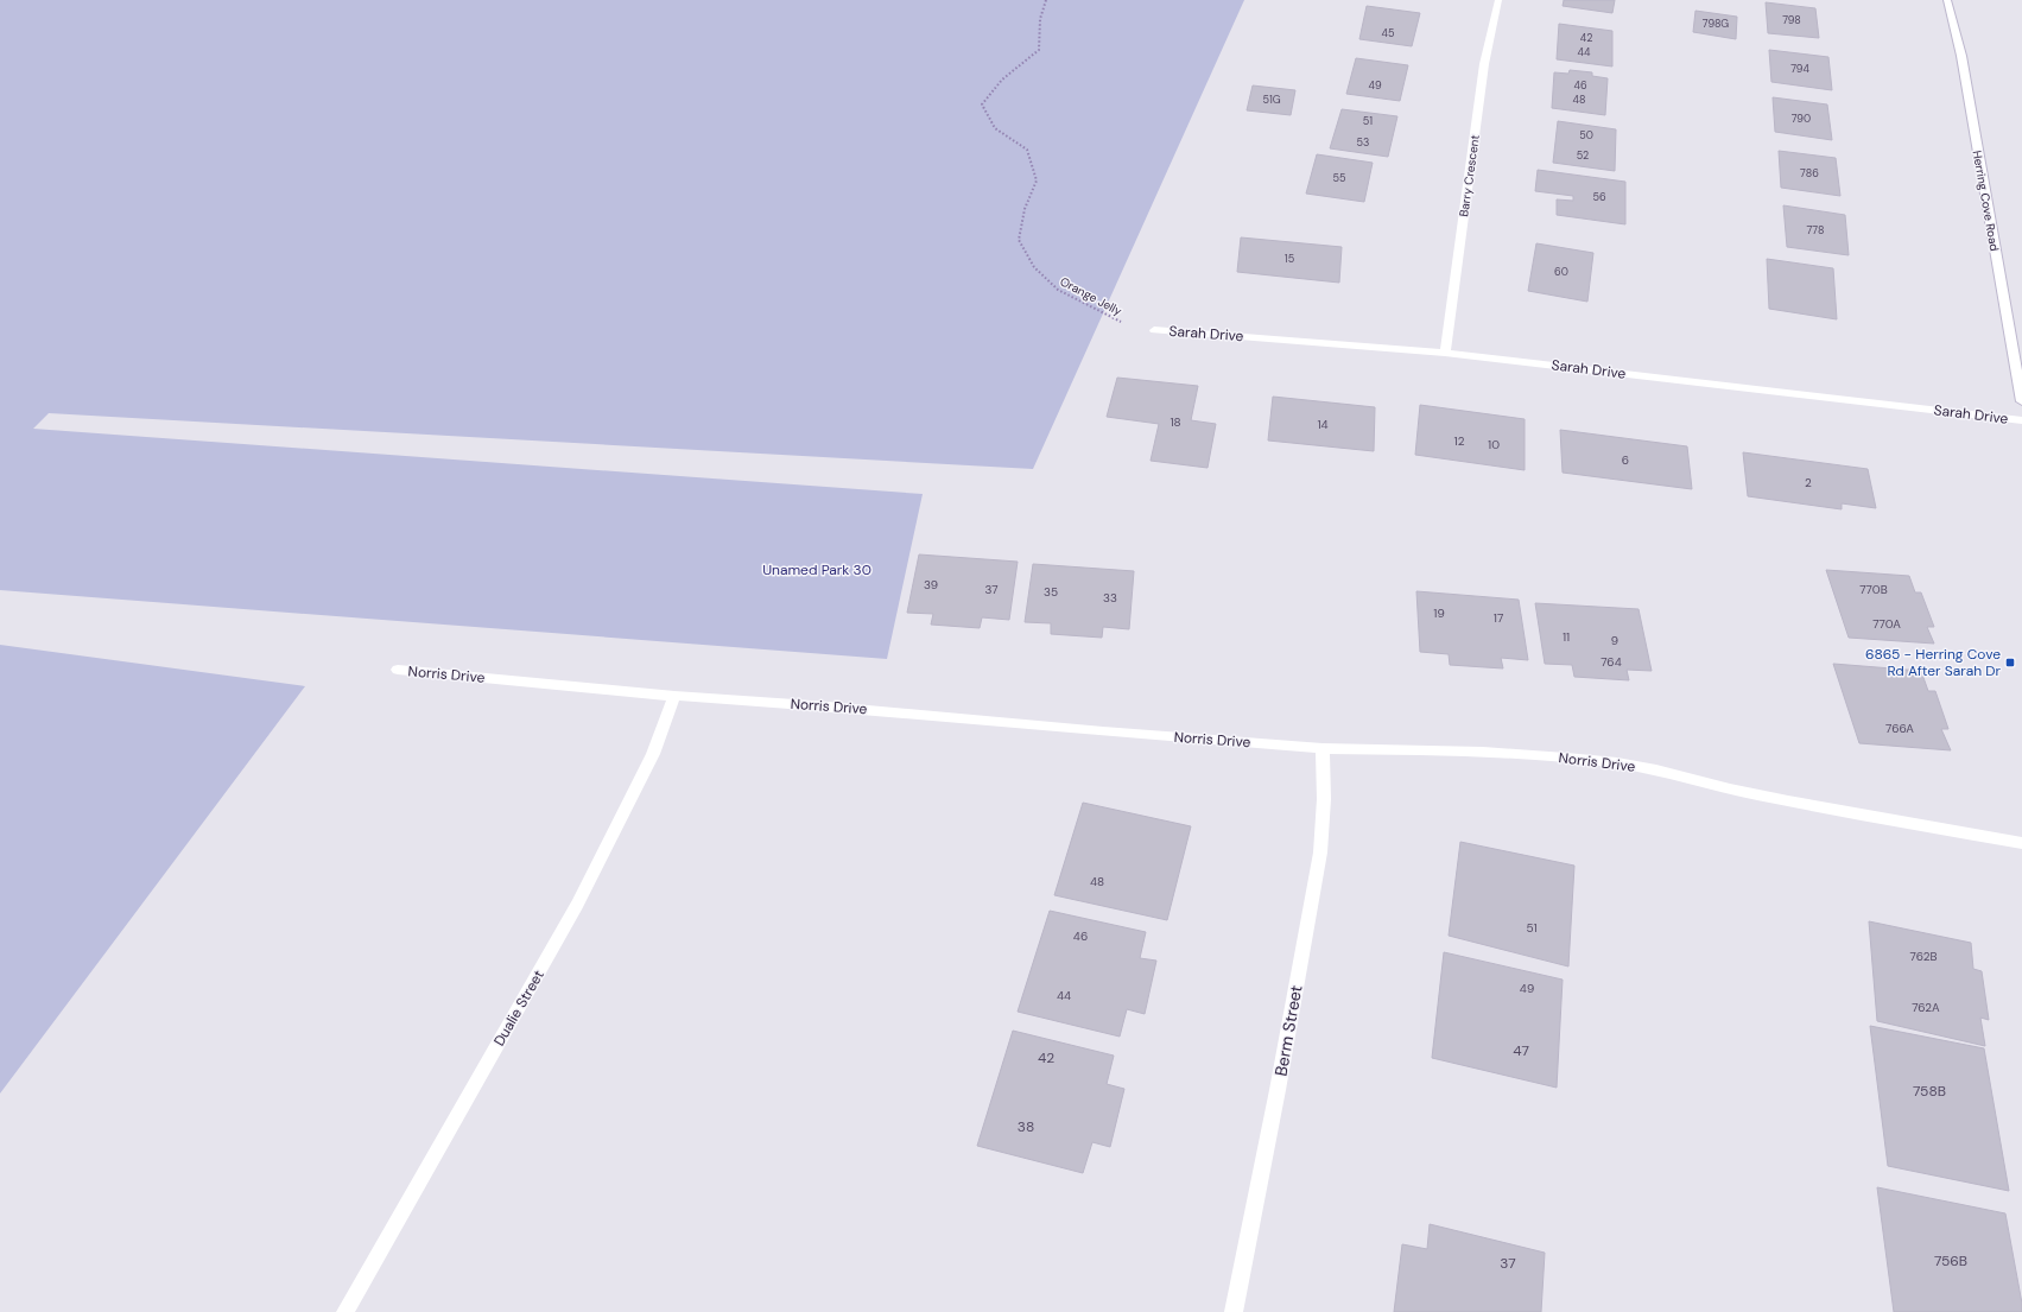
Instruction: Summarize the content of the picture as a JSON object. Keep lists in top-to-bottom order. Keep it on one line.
{"streets":{"street":["Barry Crescent","Herring Cove Road","Sarah Drive","Norris Drive","Dualie Street","Berm Street"],"path":["Orange Jelly"]},"crossings":[["Barry Crescent","Sarah Drive"],["Orange Jelly","Sarah Drive"],["Norris Drive","Dualie Street"],["Norris Drive","Berm Street"]],"parks":["Unamed Park 30"],"places":{"transit":["6865 - Herring Cove Rd After Sarah Dr"]},"house_numbers":["798","798G","45","42","44","794","49","46","51G","48","790","51","50","53","52","786","55","56","778","15","60","18","14","12","10","6","2","39","37","770B","35","33","19","17","770A","11","9","764","766A","48","51","46","762B","49","44","762A","47","42","758B","38","756B","37"]}
